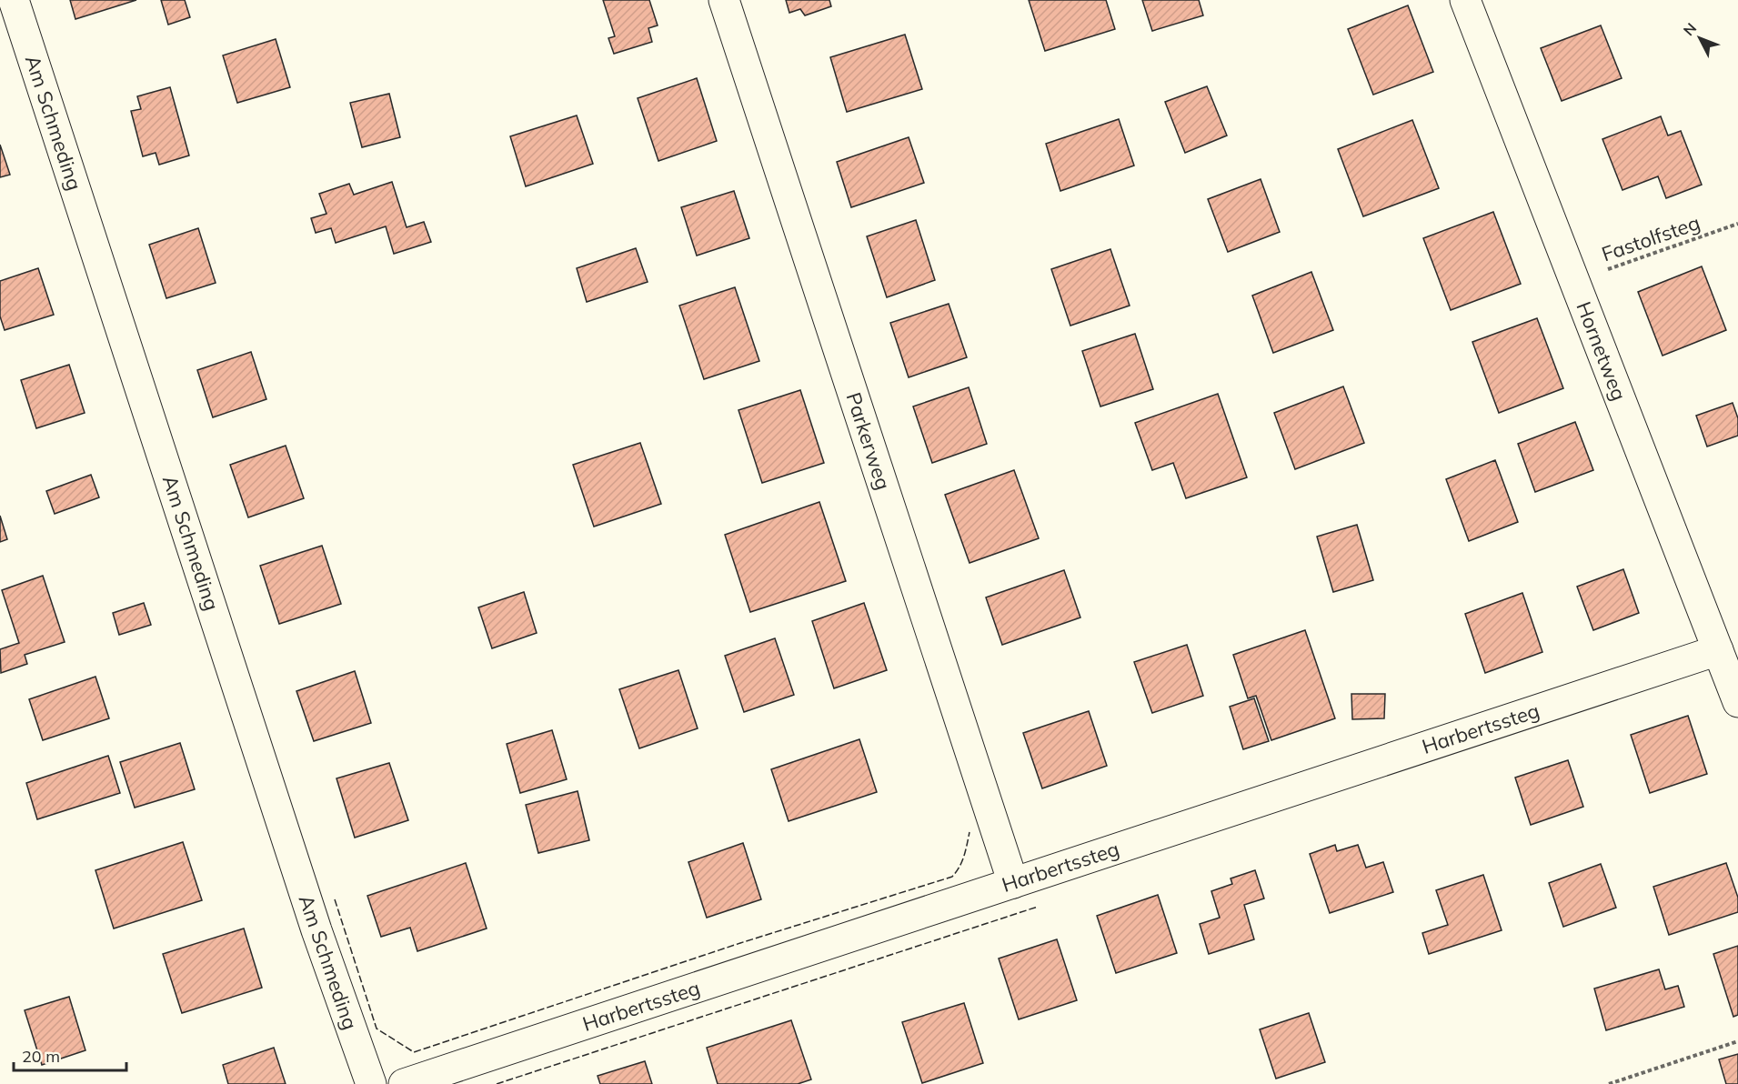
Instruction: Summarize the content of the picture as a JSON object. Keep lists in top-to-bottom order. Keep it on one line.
{"streets":{"street":["Am Schmeding","Hornetweg","Parkerweg","Harbertssteg"],"path":["Fastolfsteg"]},"crossings":[["Fastolfsteg","Hornetweg"],["Hornetweg","Harbertssteg"],["Parkerweg","Harbertssteg"]],"scale_bar":"20 m","north":"top left"}
